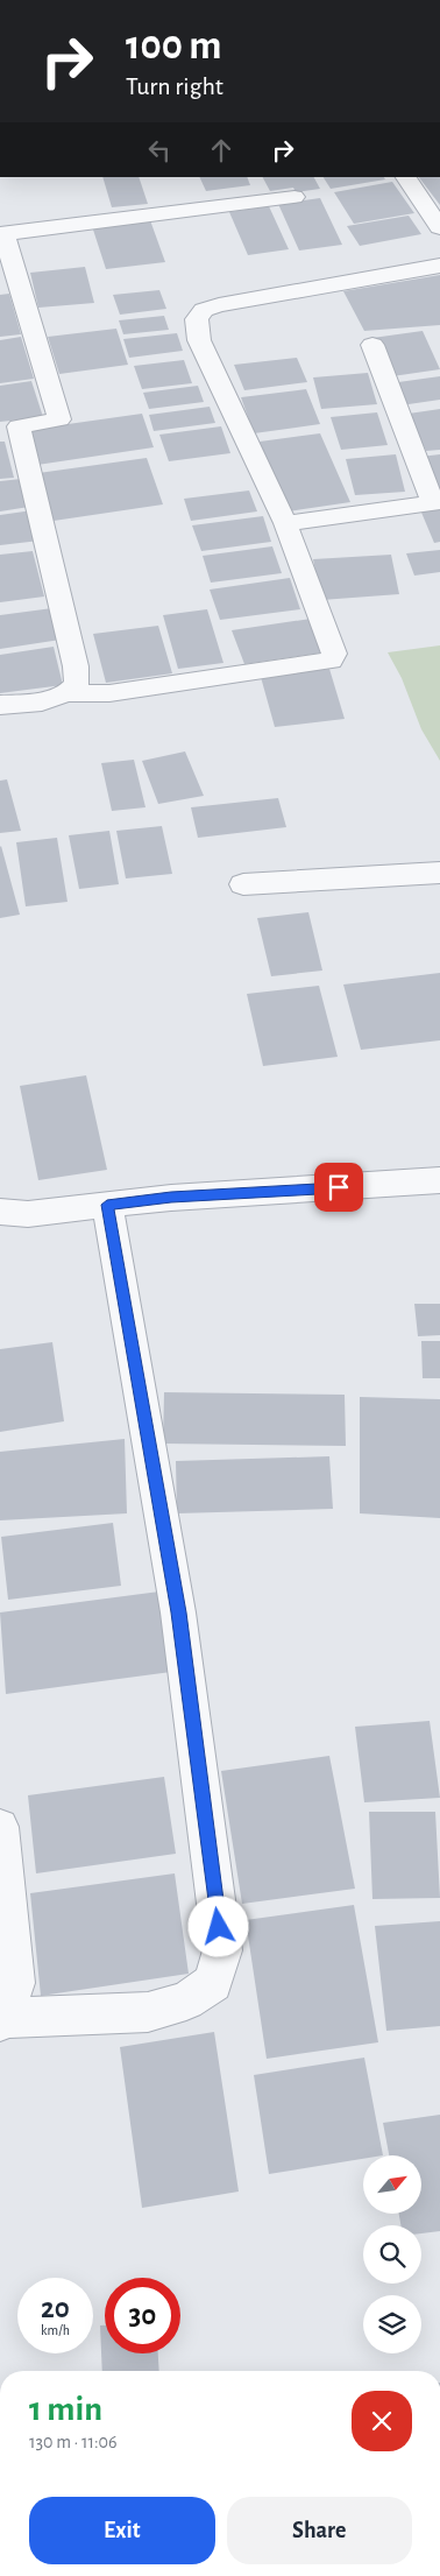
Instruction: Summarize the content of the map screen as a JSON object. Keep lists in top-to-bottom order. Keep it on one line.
{"north":"top right","page":{"turn":["100 m","Turn right"],"speed":"20 km/h","limit":"30","heading":["1 min","130 m · 11:06"],"buttons":["Exit","Share"]}}
